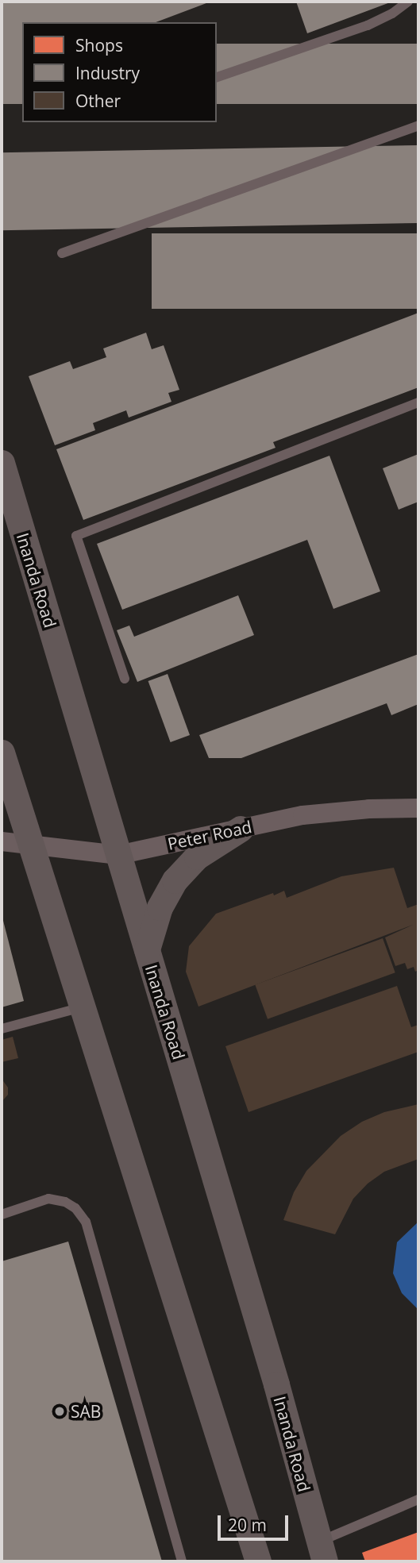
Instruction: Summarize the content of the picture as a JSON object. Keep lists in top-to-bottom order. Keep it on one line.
{"streets":{"main road":["Inanda Road"],"street":["Peter Road"]},"crossings":[["Inanda Road","Peter Road"]],"places":["SAB"],"legend":["Shops","Industry","Other"],"scale_bar":"20 m"}
